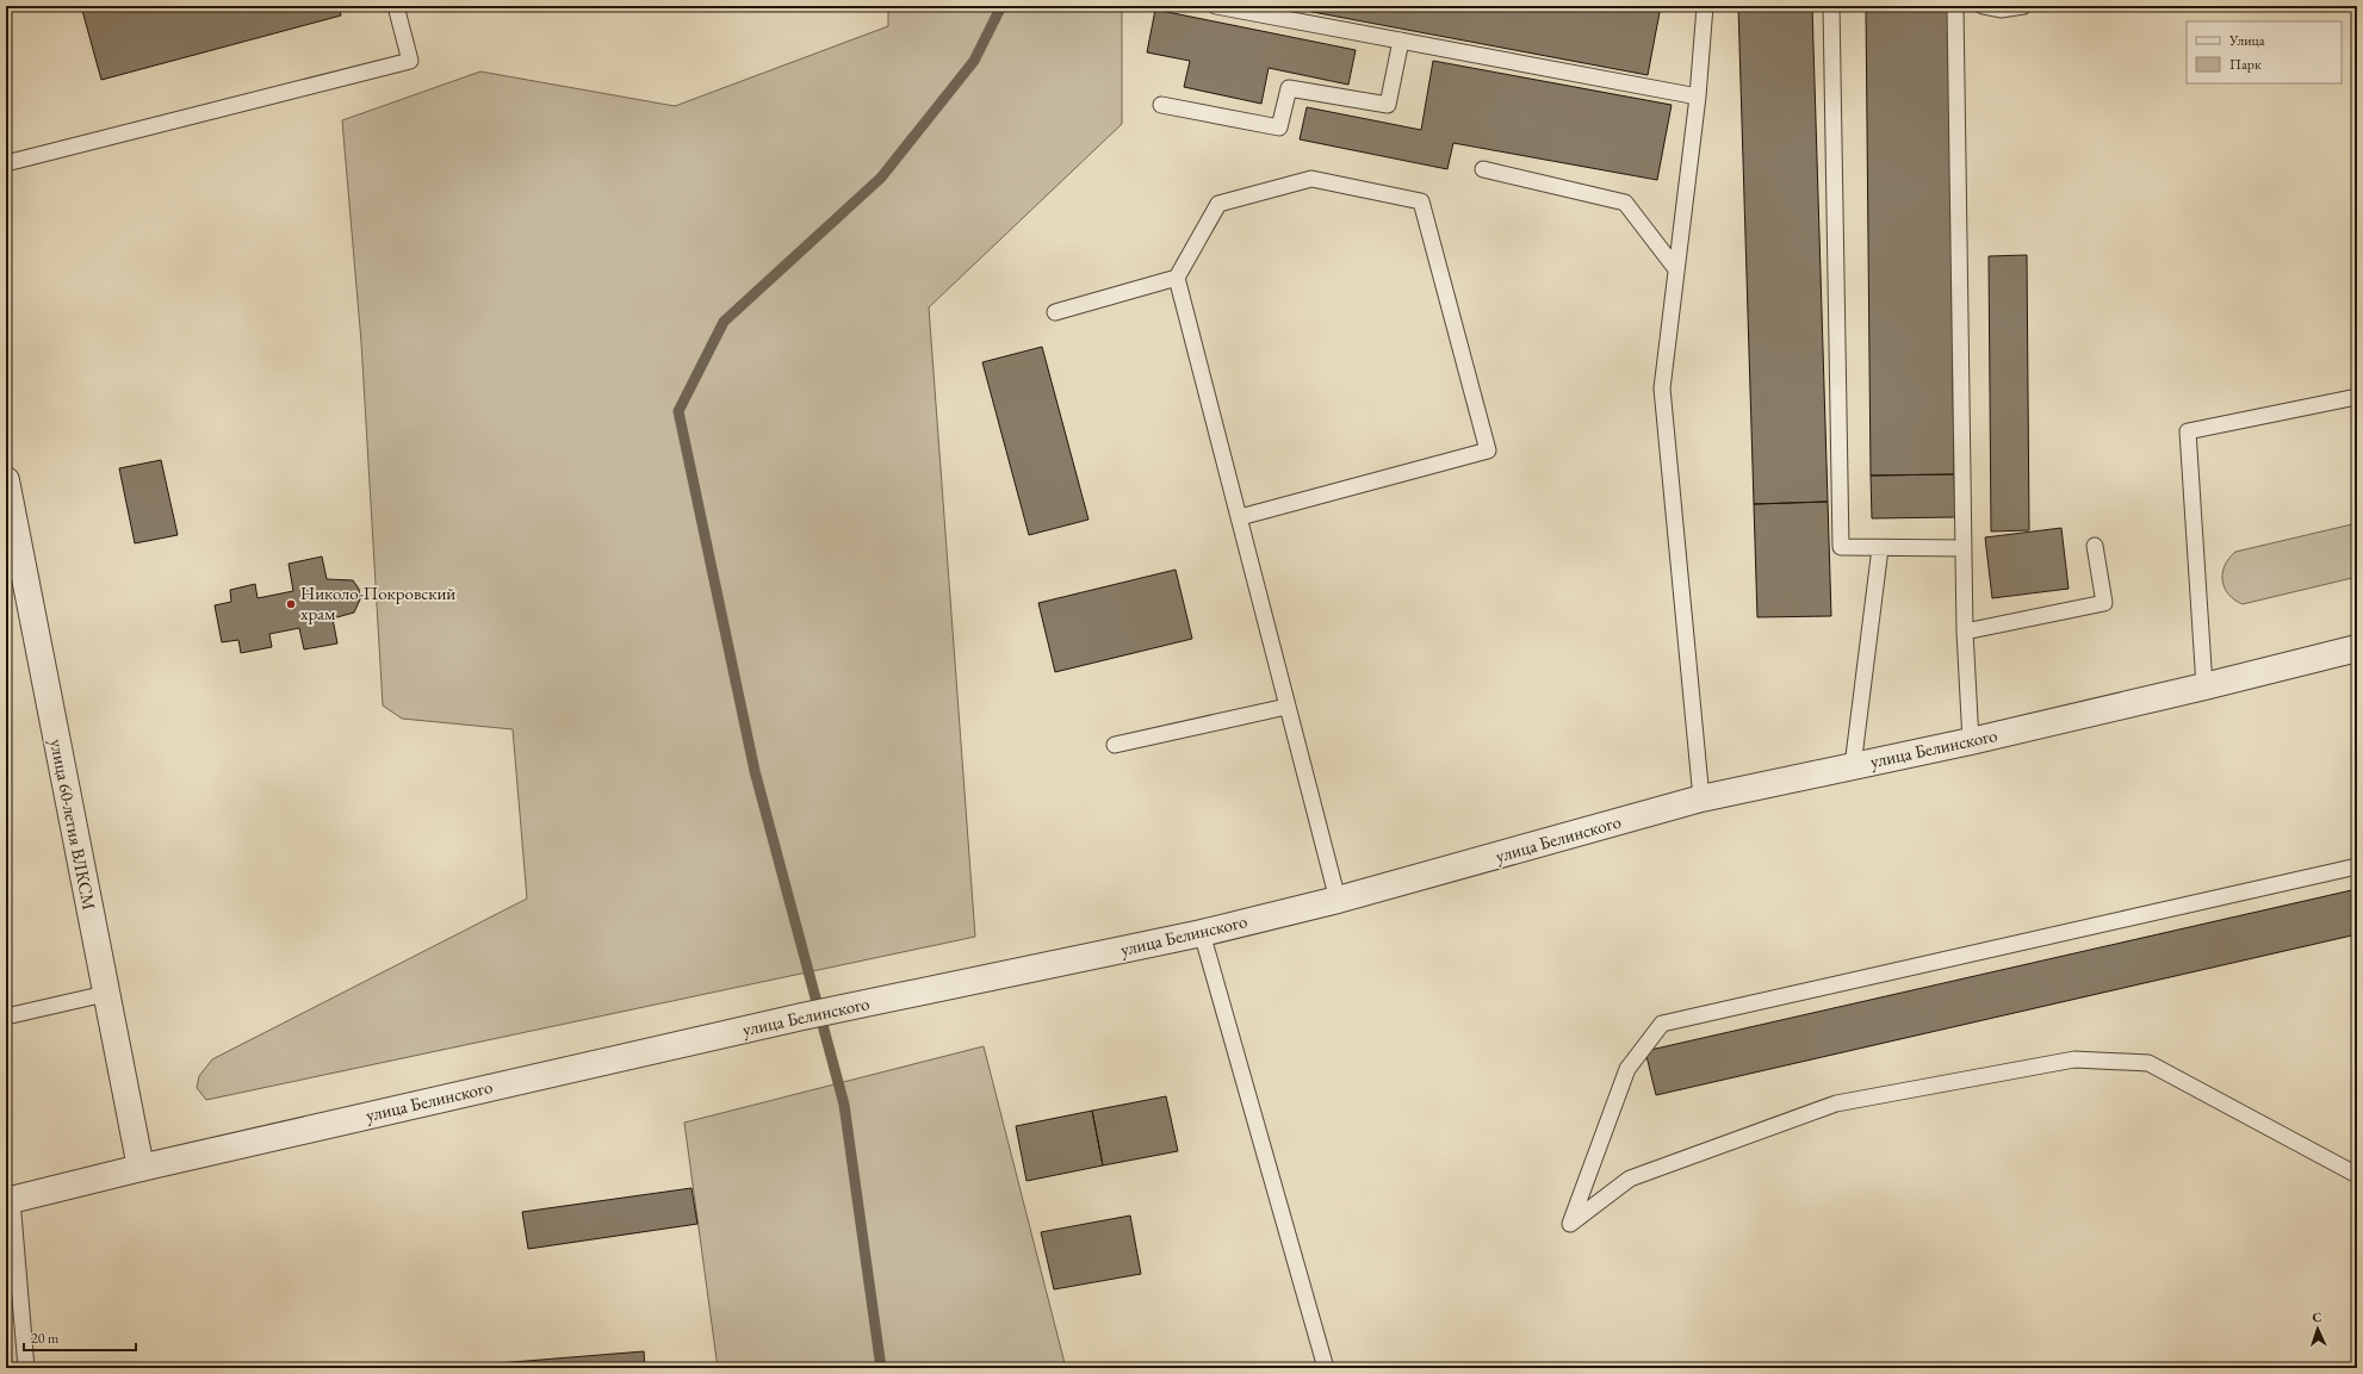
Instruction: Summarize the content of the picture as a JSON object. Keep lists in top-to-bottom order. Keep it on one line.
{"streets":{"street":["улица Белинского","улица 60-летия ВЛКСМ"]},"crossings":[["улица Белинского","улица 60-летия ВЛКСМ"]],"places":["Николо-Покровский храм"],"legend":["Улица","Парк"],"scale_bar":"20 m","north":"top"}
